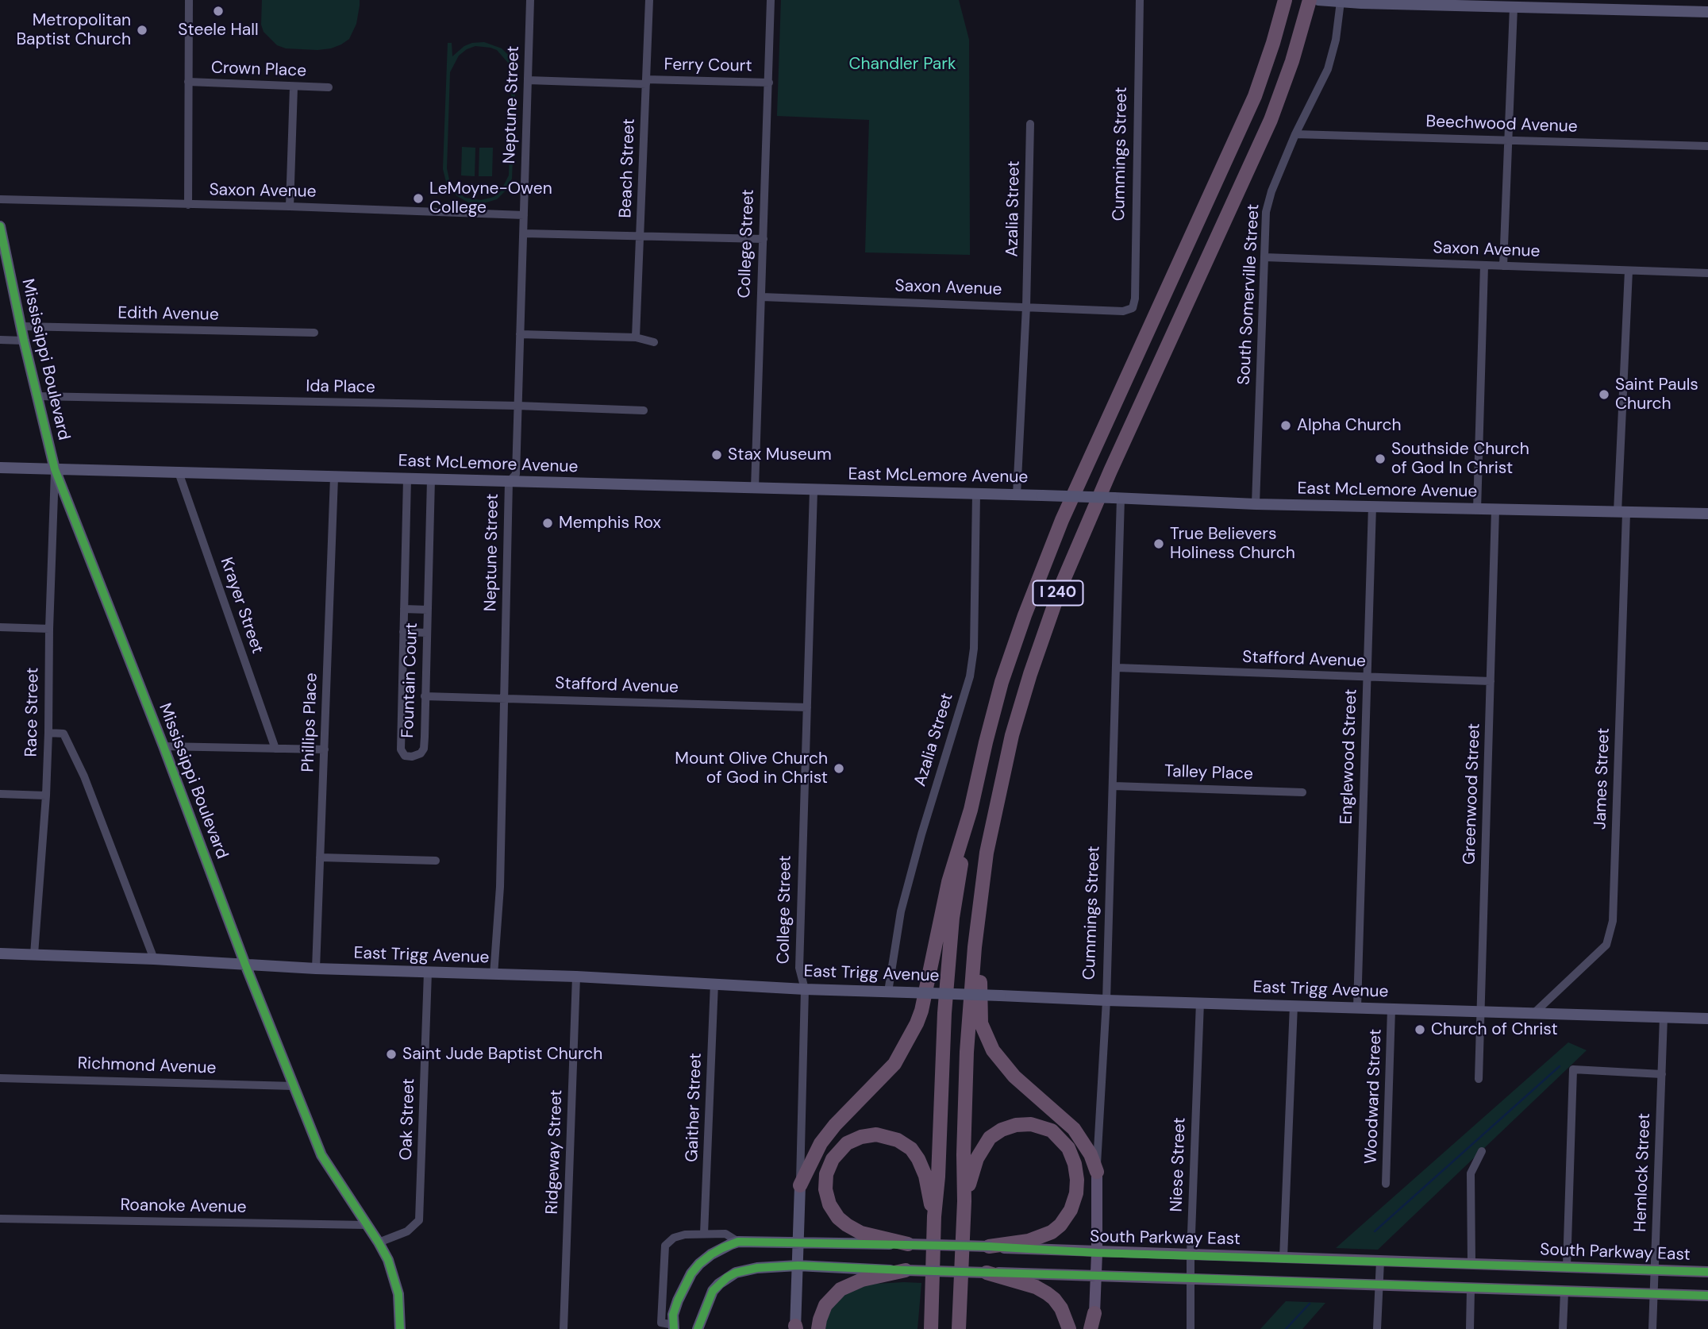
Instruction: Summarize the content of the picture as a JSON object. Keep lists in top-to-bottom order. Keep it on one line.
{"streets":{"highway":["I 240"],"main road":["Cummings Street","College Street","Mississippi Boulevard","East McLemore Avenue","East Trigg Avenue","South Parkway East"],"street":["Ferry Court","Crown Place","Neptune Street","Beechwood Avenue","Beach Street","Saxon Avenue","Azalia Street","South Somerville Street","Edith Avenue","Ida Place","Krayer Street","Stafford Avenue","Fountain Court","Race Street","Phillips Place","Englewood Street","Talley Place","James Street","Greenwood Street","Richmond Avenue","Woodward Street","Gaither Street","Oak Street","Ridgeway Street","Niese Street","Hemlock Street","Roanoke Avenue"]},"crossings":[["Ferry Court","Neptune Street"],["Ferry Court","Beach Street"],["Ferry Court","College Street"],["Neptune Street","Saxon Avenue"],["Neptune Street","Ida Place"],["Neptune Street","East McLemore Avenue"],["Neptune Street","Stafford Avenue"],["Neptune Street","East Trigg Avenue"],["Beechwood Avenue","South Somerville Street"],["Cummings Street","Saxon Avenue"],["Cummings Street","East McLemore Avenue"],["Cummings Street","Stafford Avenue"],["Cummings Street","Talley Place"],["Cummings Street","East Trigg Avenue"],["Cummings Street","South Parkway East"],["Saxon Avenue","Azalia Street"],["Saxon Avenue","College Street"],["Saxon Avenue","South Somerville Street"],["Saxon Avenue","James Street"],["Azalia Street","East McLemore Avenue"],["Azalia Street","East Trigg Avenue"],["College Street","East McLemore Avenue"],["College Street","Stafford Avenue"],["College Street","East Trigg Avenue"],["College Street","South Parkway East"],["South Somerville Street","East McLemore Avenue"],["Edith Avenue","Mississippi Boulevard"],["Mississippi Boulevard","Ida Place"],["Mississippi Boulevard","East McLemore Avenue"],["Mississippi Boulevard","Race Street"],["Mississippi Boulevard","East Trigg Avenue"],["Mississippi Boulevard","Richmond Avenue"],["Mississippi Boulevard","Oak Street"],["Mississippi Boulevard","Roanoke Avenue"],["East McLemore Avenue","Krayer Street"],["East McLemore Avenue","Fountain Court"],["East McLemore Avenue","Race Street"],["East McLemore Avenue","Phillips Place"],["East McLemore Avenue","Englewood Street"],["East McLemore Avenue","James Street"],["East McLemore Avenue","Greenwood Street"],["Stafford Avenue","Fountain Court"],["Stafford Avenue","Englewood Street"],["Stafford Avenue","Greenwood Street"],["Race Street","East Trigg Avenue"],["Phillips Place","East Trigg Avenue"],["Englewood Street","East Trigg Avenue"],["James Street","East Trigg Avenue"],["Greenwood Street","East Trigg Avenue"],["East Trigg Avenue","Woodward Street"],["East Trigg Avenue","Gaither Street"],["East Trigg Avenue","Oak Street"],["East Trigg Avenue","Ridgeway Street"],["East Trigg Avenue","Niese Street"],["East Trigg Avenue","Hemlock Street"],["Niese Street","South Parkway East"],["Hemlock Street","South Parkway East"]],"parks":["Chandler Park"],"places":["Steele Hall","Metropolitan Baptist Church","LeMoyne-Owen College","Saint Pauls Church","Alpha Church","Stax Museum","Southside Church of God In Christ","Memphis Rox","True Believers Holiness Church","Mount Olive Church of God in Christ","Church of Christ","Saint Jude Baptist Church"]}
